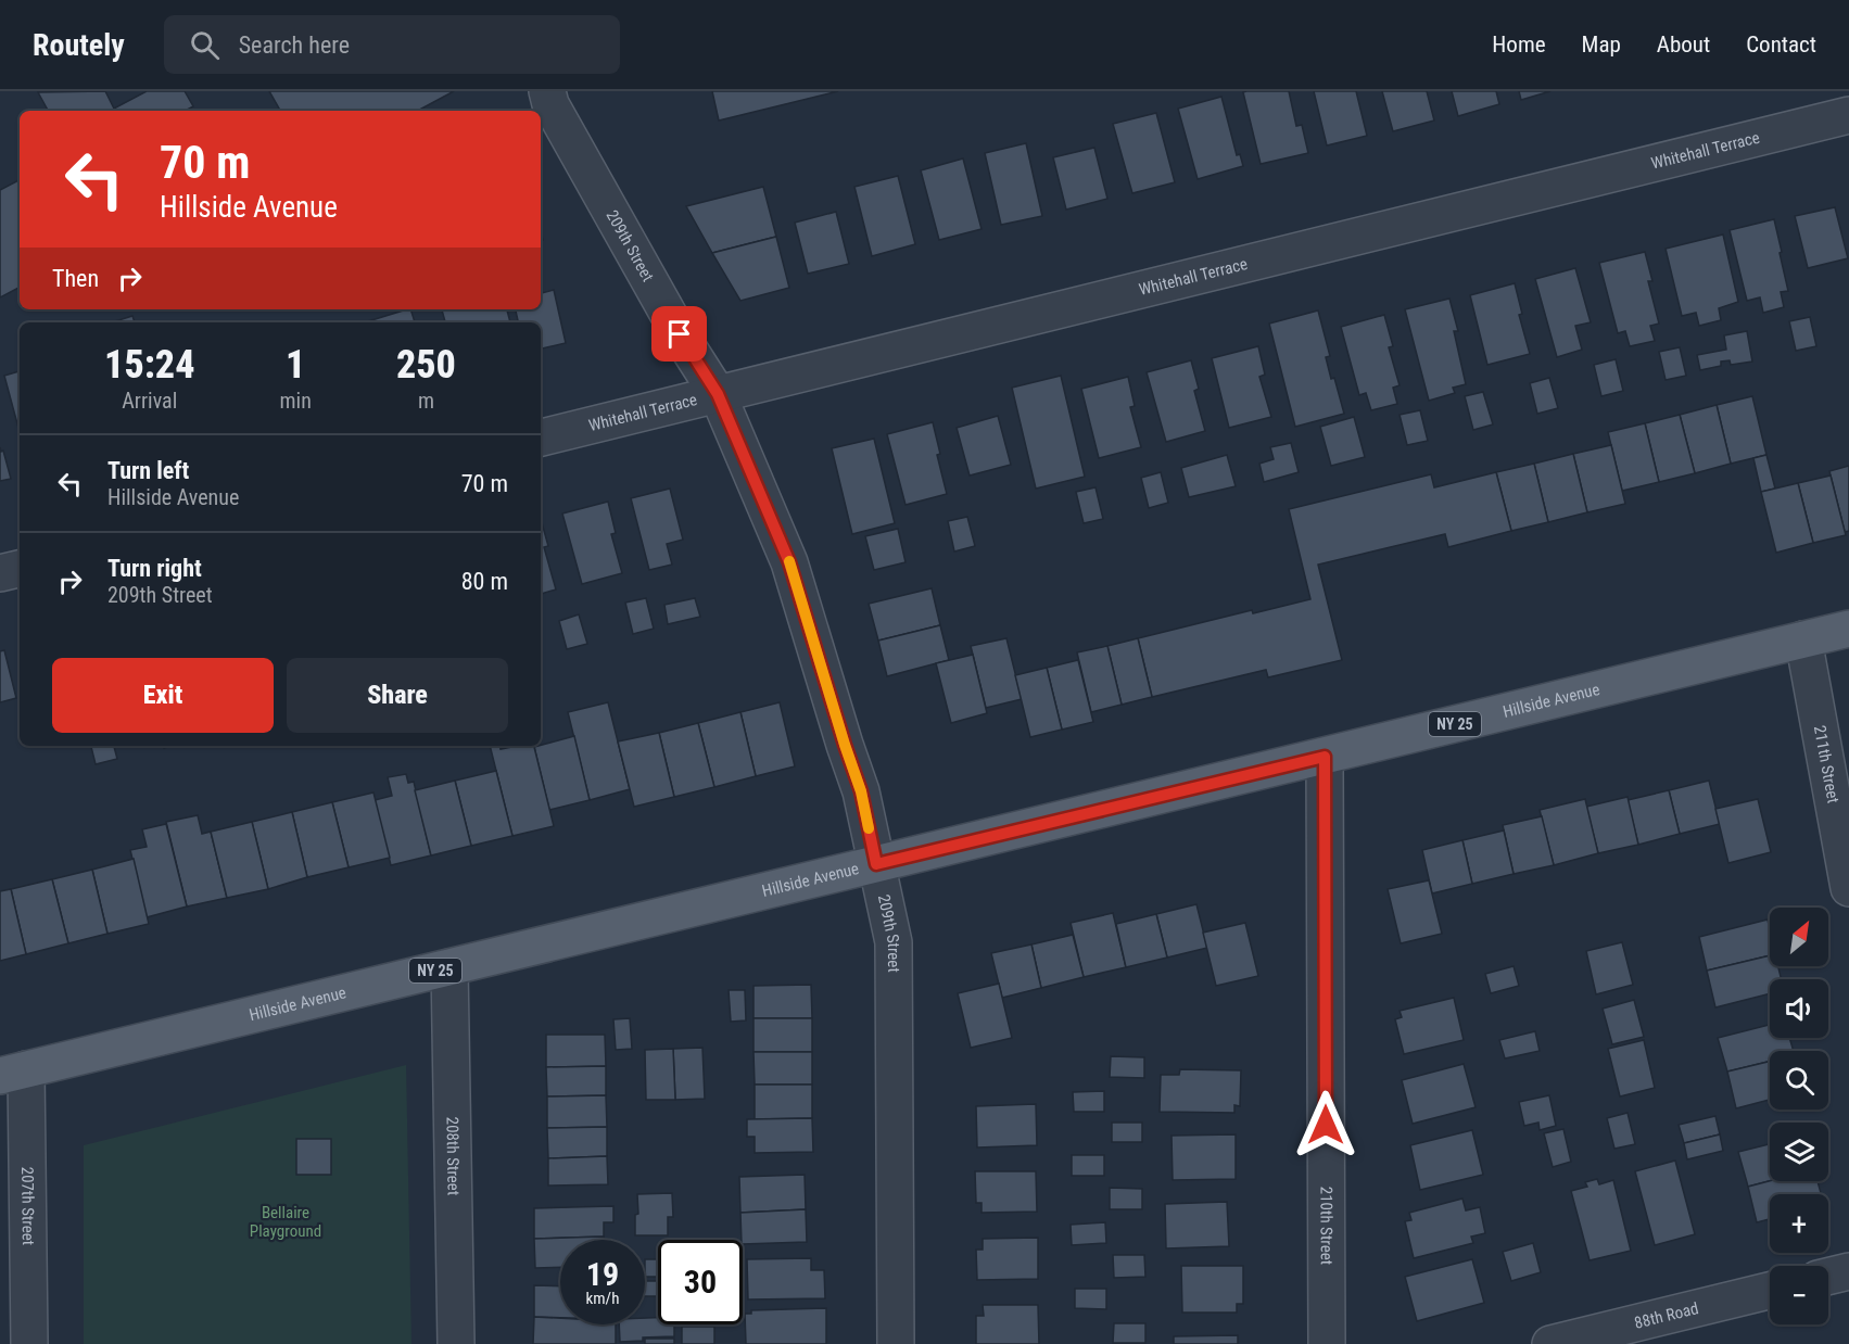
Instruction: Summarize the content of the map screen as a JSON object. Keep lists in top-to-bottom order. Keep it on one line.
{"streets":{"main road":["Hillside Avenue","NY 25"],"street":["Whitehall Terrace","209th Street","211th Street","208th Street","207th Street","210th Street","88th Road"]},"crossings":[["Whitehall Terrace","209th Street"],["209th Street","Hillside Avenue"],["Hillside Avenue","211th Street"],["Hillside Avenue","208th Street"],["Hillside Avenue","207th Street"],["Hillside Avenue","210th Street"]],"parks":["Bellaire Playground"],"north":"top right","page":{"header":"Routely","search":"Search here","nav":["Home","Map","About","Contact"],"turn":["70 m","Hillside Avenue"],"then":"Then","eta":["15:24","Arrival","1","min","250","m"],"list":[{"name":"Turn left","note":"Hillside Avenue","value":"70 m"},{"name":"Turn right","note":"209th Street","value":"80 m"}],"buttons":["Exit","Share"],"map_buttons":["+","−"],"speed":"19 km/h","limit":"30"}}
